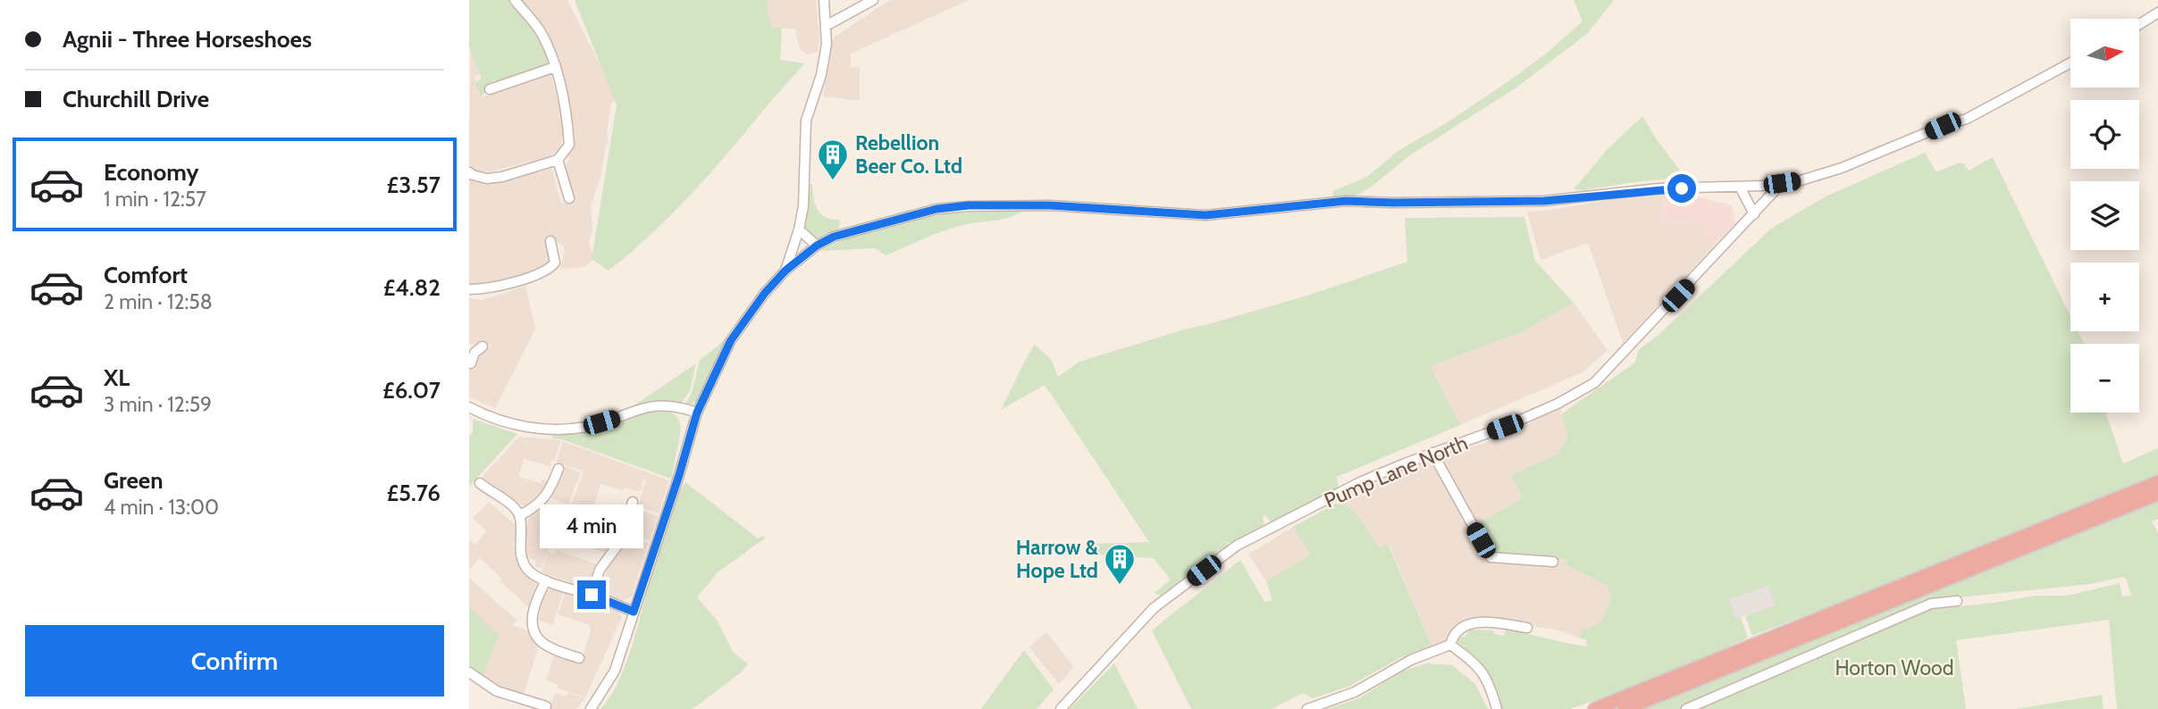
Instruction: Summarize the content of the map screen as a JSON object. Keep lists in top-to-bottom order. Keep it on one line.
{"streets":{"street":["Pump Lane North"]},"parks":["Horton Wood"],"places":{"building":["Rebellion Beer Co. Ltd","Harrow & Hope Ltd"]},"north":"right","page":{"banner":["Agnii - Three Horseshoes","Churchill Drive"],"map_buttons":["+","−"],"list":[{"name":"Economy","note":"1 min · 12:57","value":"£3.57"},{"name":"Comfort","note":"2 min · 12:58","value":"£4.82"},{"name":"XL","note":"3 min · 12:59","value":"£6.07"},{"name":"Green","note":"4 min · 13:00","value":"£5.76"}],"bubble":"4 min","buttons":"Confirm"}}
